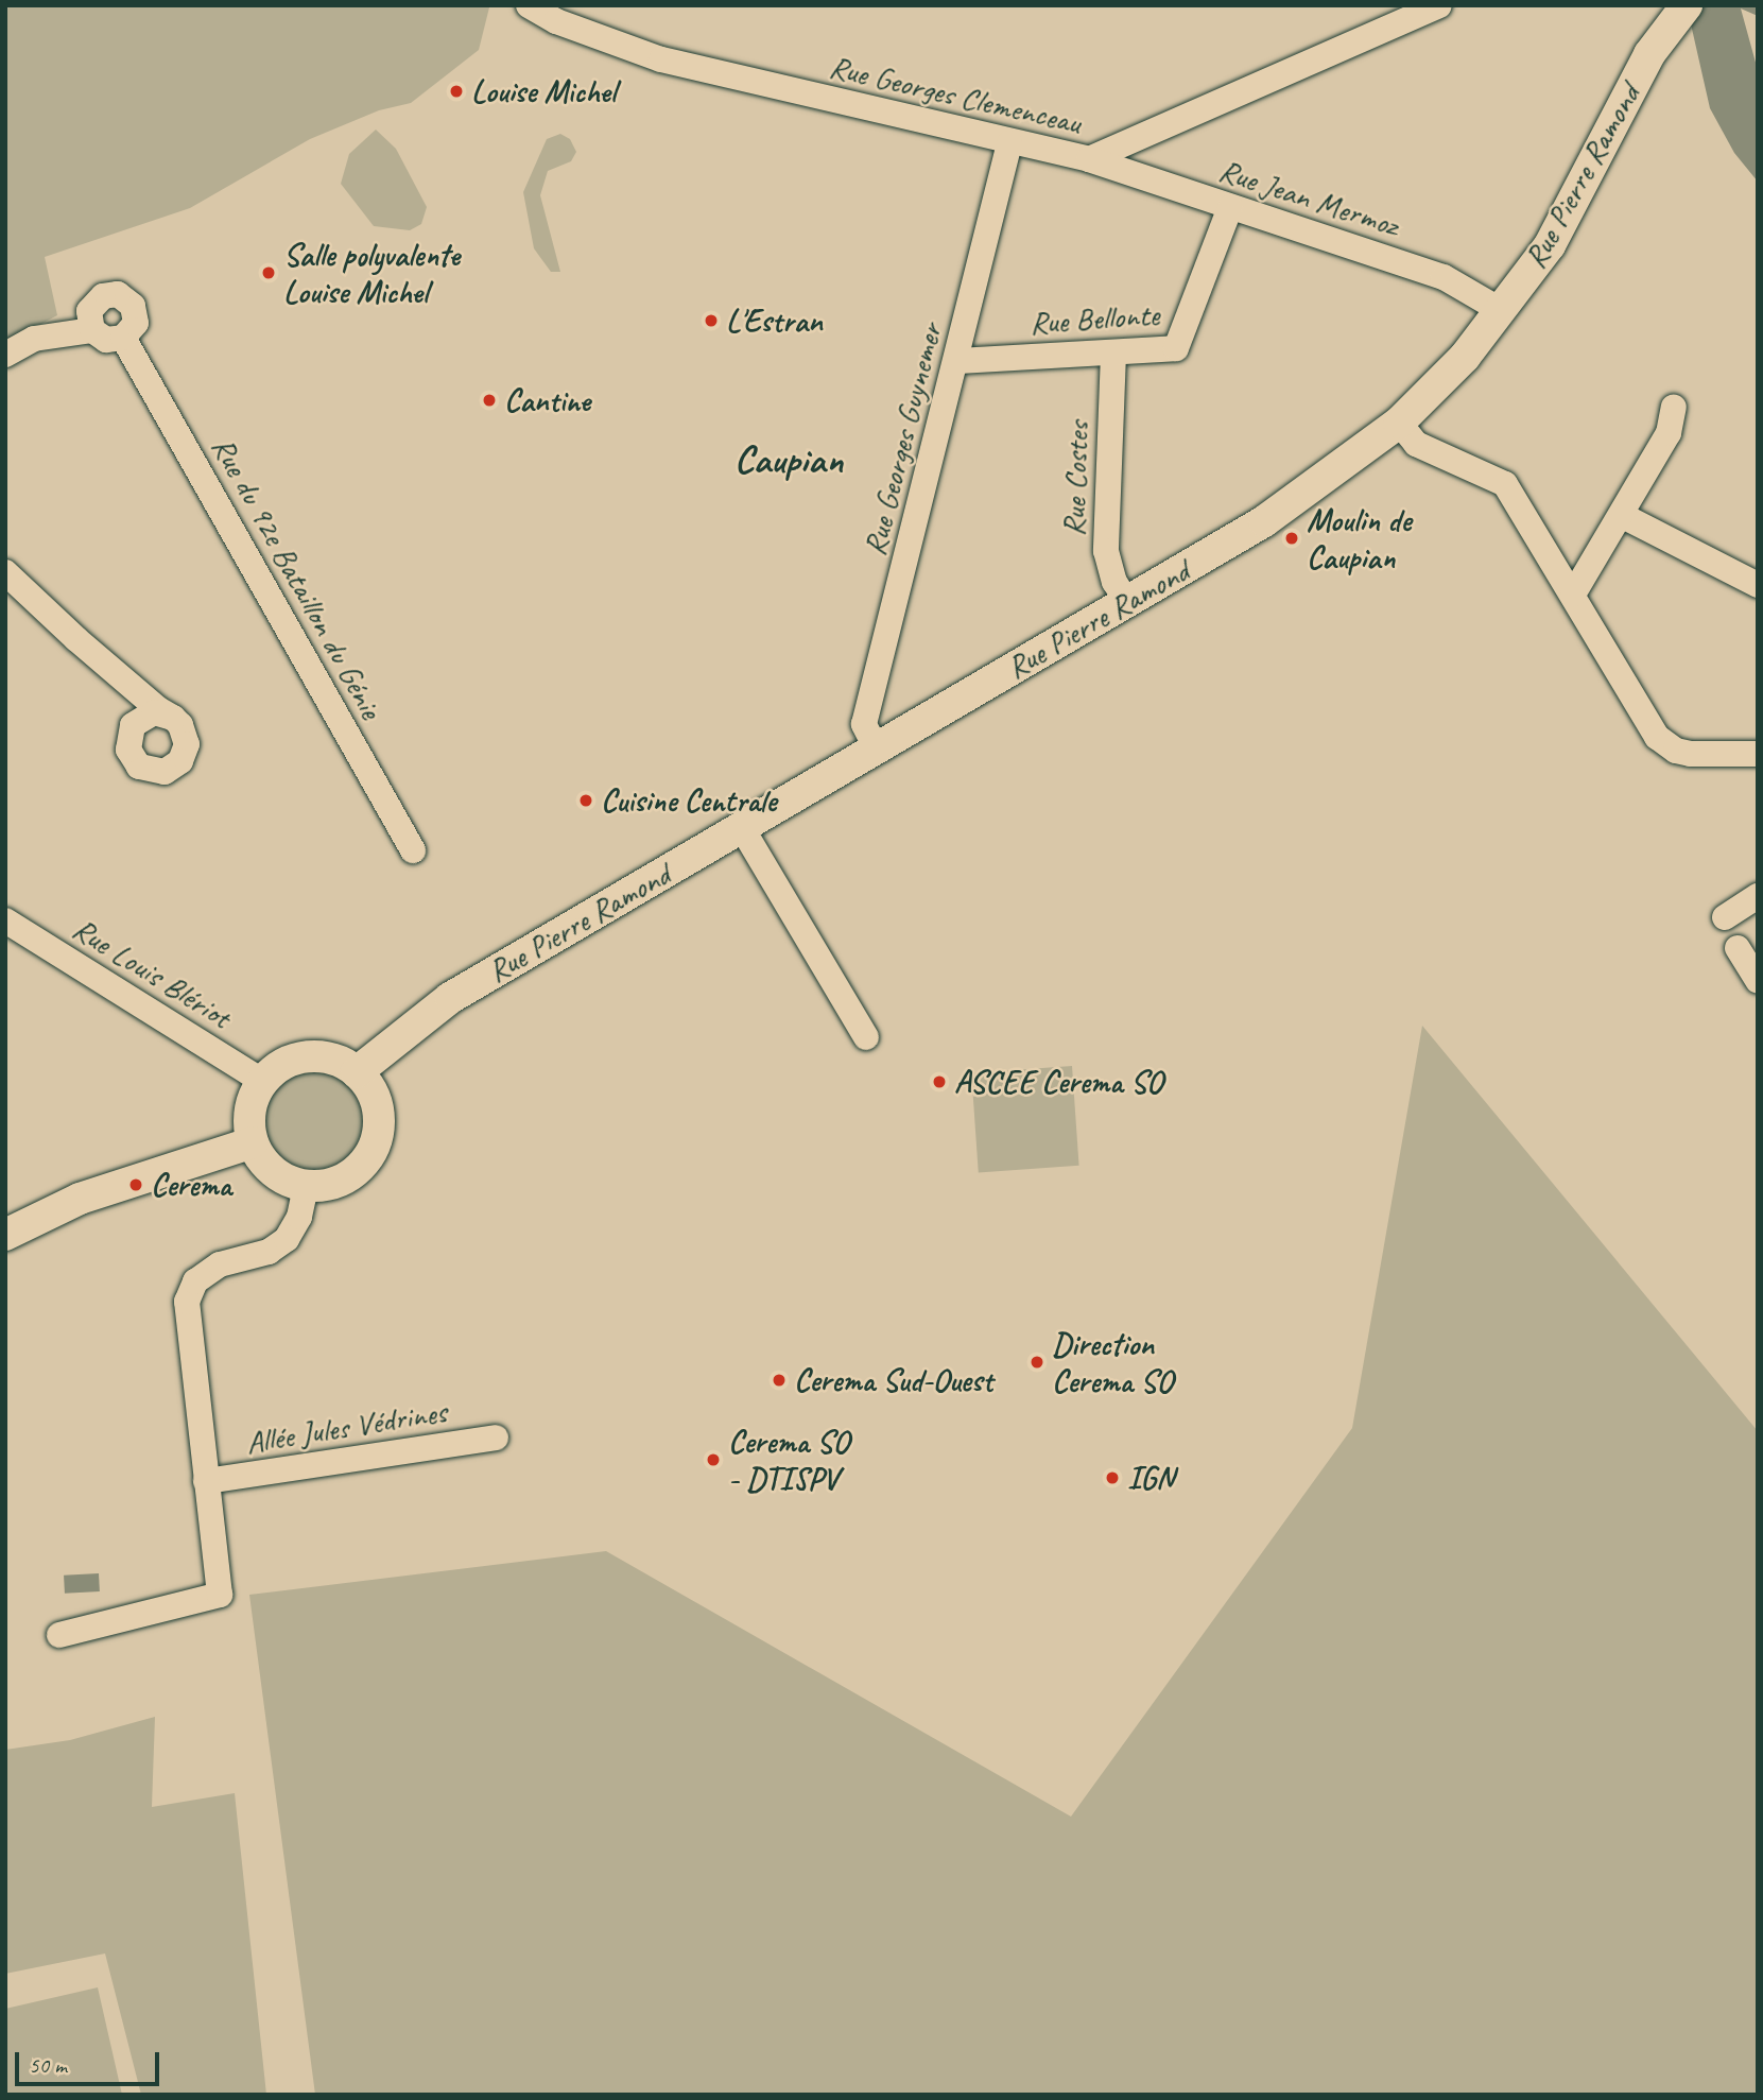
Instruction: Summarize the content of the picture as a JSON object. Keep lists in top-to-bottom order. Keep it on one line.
{"streets":{"main road":["Rue Pierre Ramond"],"street":["Rue Georges Clemenceau","Rue Jean Mermoz","Rue Bellonte","Rue Georges Guynemer","Rue Costes","Rue du 92e Bataillon du Génie","Rue Louis Blériot","Allée Jules Védrines"]},"crossings":[["Rue Georges Clemenceau","Rue Jean Mermoz"],["Rue Georges Clemenceau","Rue Georges Guynemer"],["Rue Pierre Ramond","Rue Jean Mermoz"],["Rue Pierre Ramond","Rue Georges Guynemer"],["Rue Pierre Ramond","Rue Costes"],["Rue Pierre Ramond","Rue Louis Blériot"],["Rue Pierre Ramond","Allée Jules Védrines"],["Rue Jean Mermoz","Rue Bellonte"],["Rue Bellonte","Rue Georges Guynemer"],["Rue Bellonte","Rue Costes"],["Rue Louis Blériot","Allée Jules Védrines"]],"districts":["Caupian"],"places":["Louise Michel","Salle polyvalente Louise Michel","L'Estran","Cantine","Moulin de Caupian","Cuisine Centrale","ASCEE Cerema SO","Cerema","Direction Cerema SO","Cerema Sud-Ouest","Cerema SO - DTISPV","IGN"],"scale_bar":"50 m"}
